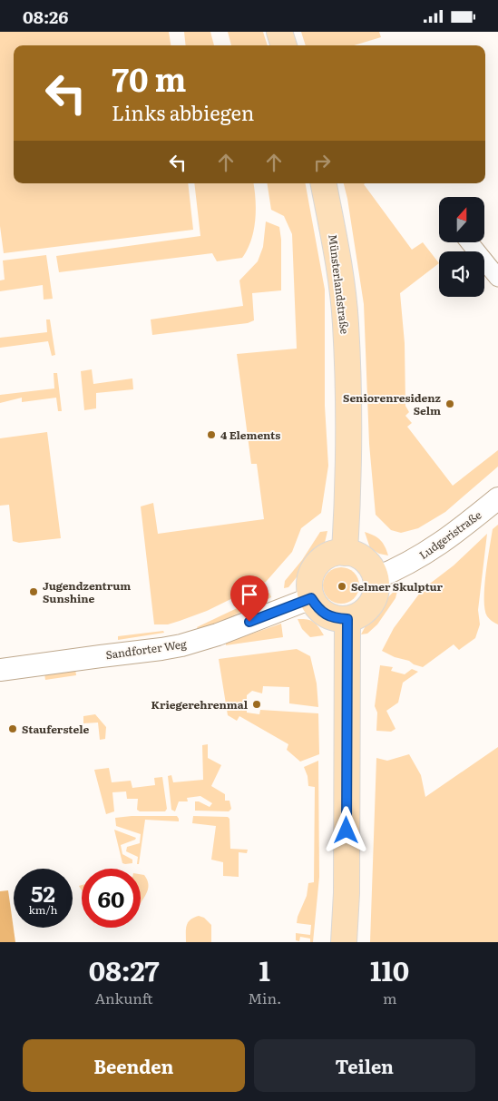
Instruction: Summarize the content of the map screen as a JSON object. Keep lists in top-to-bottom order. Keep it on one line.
{"streets":{"main road":["Münsterlandstraße"],"street":["Ludgeristraße","Sandforter Weg"]},"crossings":[["Münsterlandstraße","Ludgeristraße"],["Münsterlandstraße","Sandforter Weg"],["Ludgeristraße","Sandforter Weg"]],"places":["Seniorenresidenz Selm","4 Elements","Selmer Skulptur","Jugendzentrum Sunshine","Kriegerehrenmal","Stauferstele"],"north":"top","page":{"status":"08:26","turn":["70 m","Links abbiegen"],"speed":"52 km/h","limit":"60","eta":["08:27","Ankunft","1","Min.","110","m"],"buttons":["Beenden","Teilen"]}}
